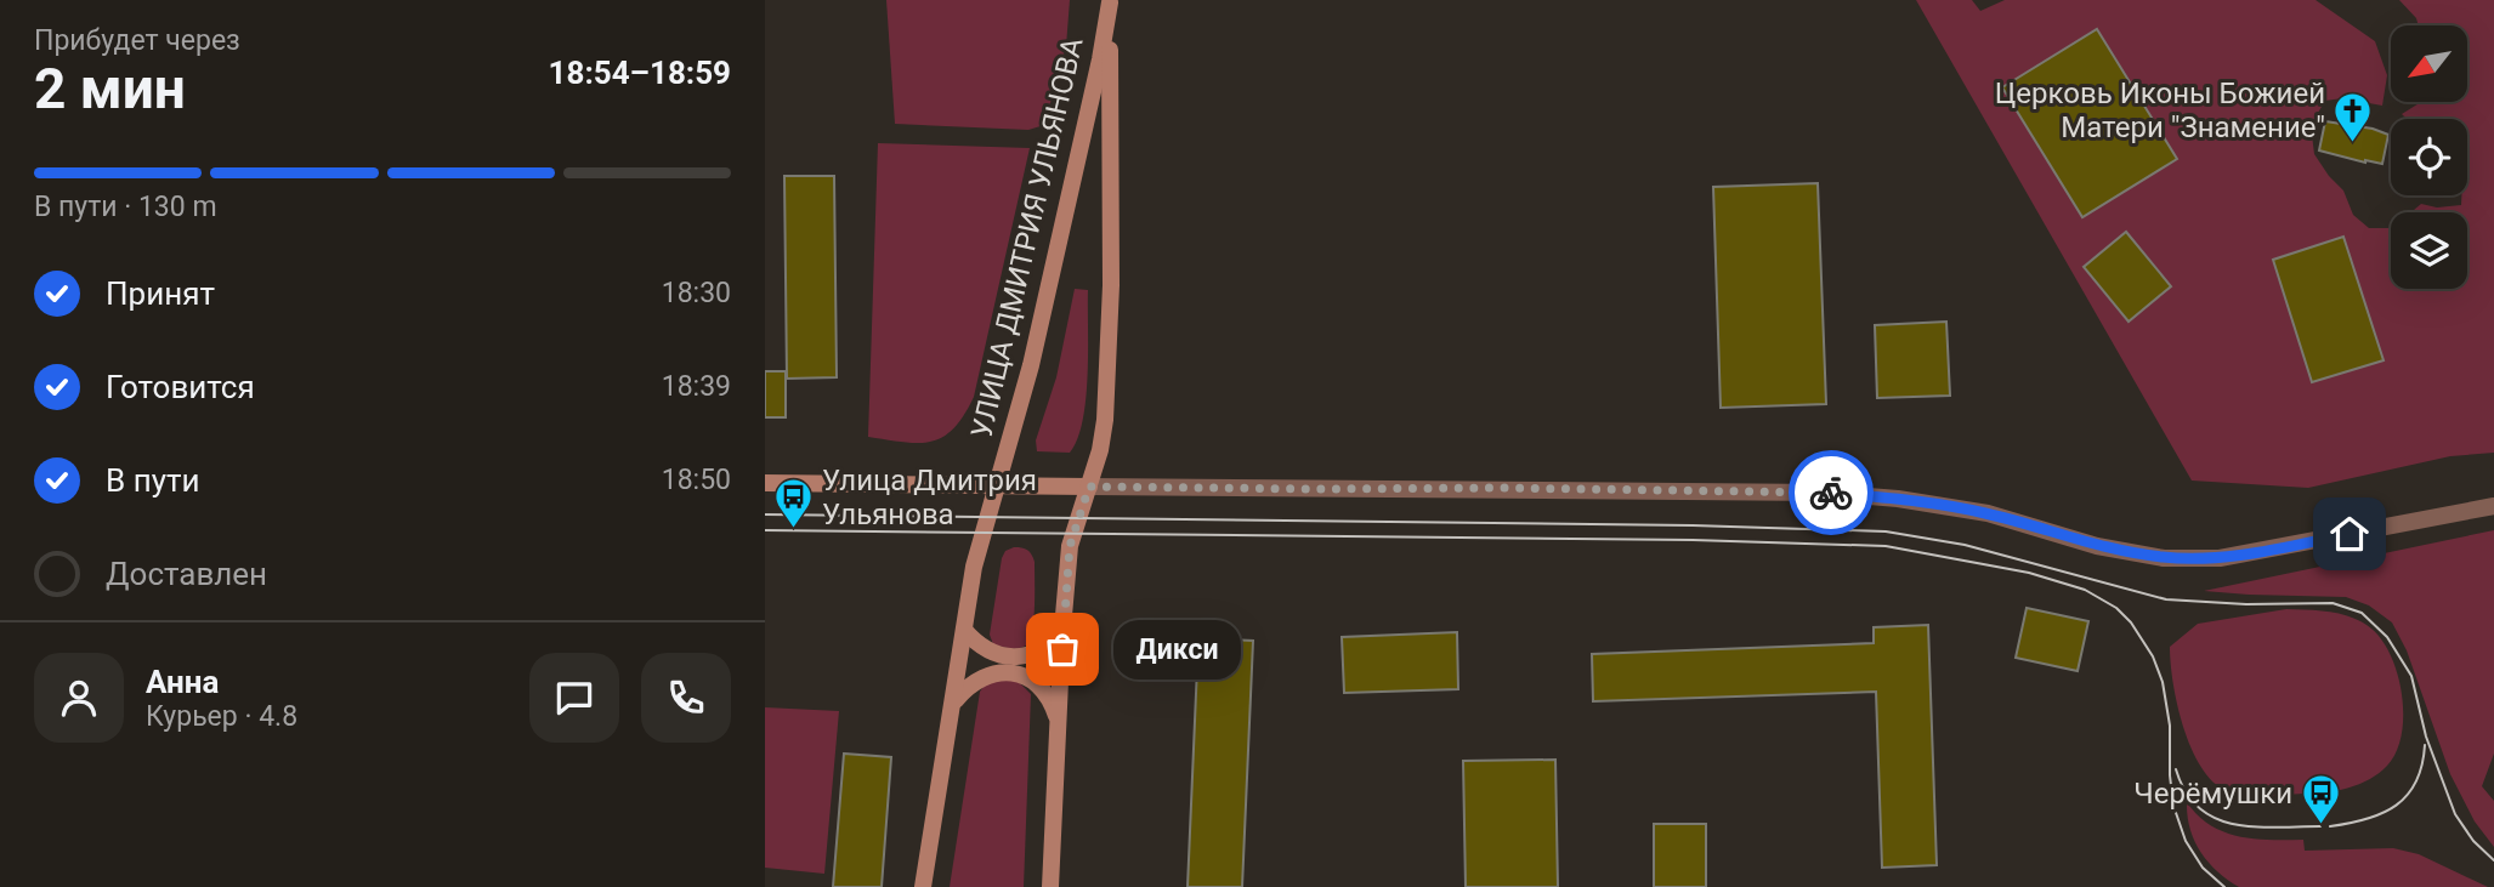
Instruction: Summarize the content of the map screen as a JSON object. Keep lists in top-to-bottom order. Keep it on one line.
{"streets":{"main road":["УЛИЦА ДМИТРИЯ УЛЬЯНОВА"]},"places":{"church":["Церковь Иконы Божией Матери \"Знамение\""],"bus stop":["Улица Дмитрия Ульянова","Черёмушки"],"other":["Дикси"]},"north":"bottom left","page":{"heading":["2 мин","Прибудет через","18:54–18:59"],"panel":["Анна","Курьер · 4.8"],"bar":"В пути · 130 m","list":[["Принят","18:30"],["Готовится","18:39"],["В пути","18:50"],"Доставлен"],"bubble":"Дикси"}}
